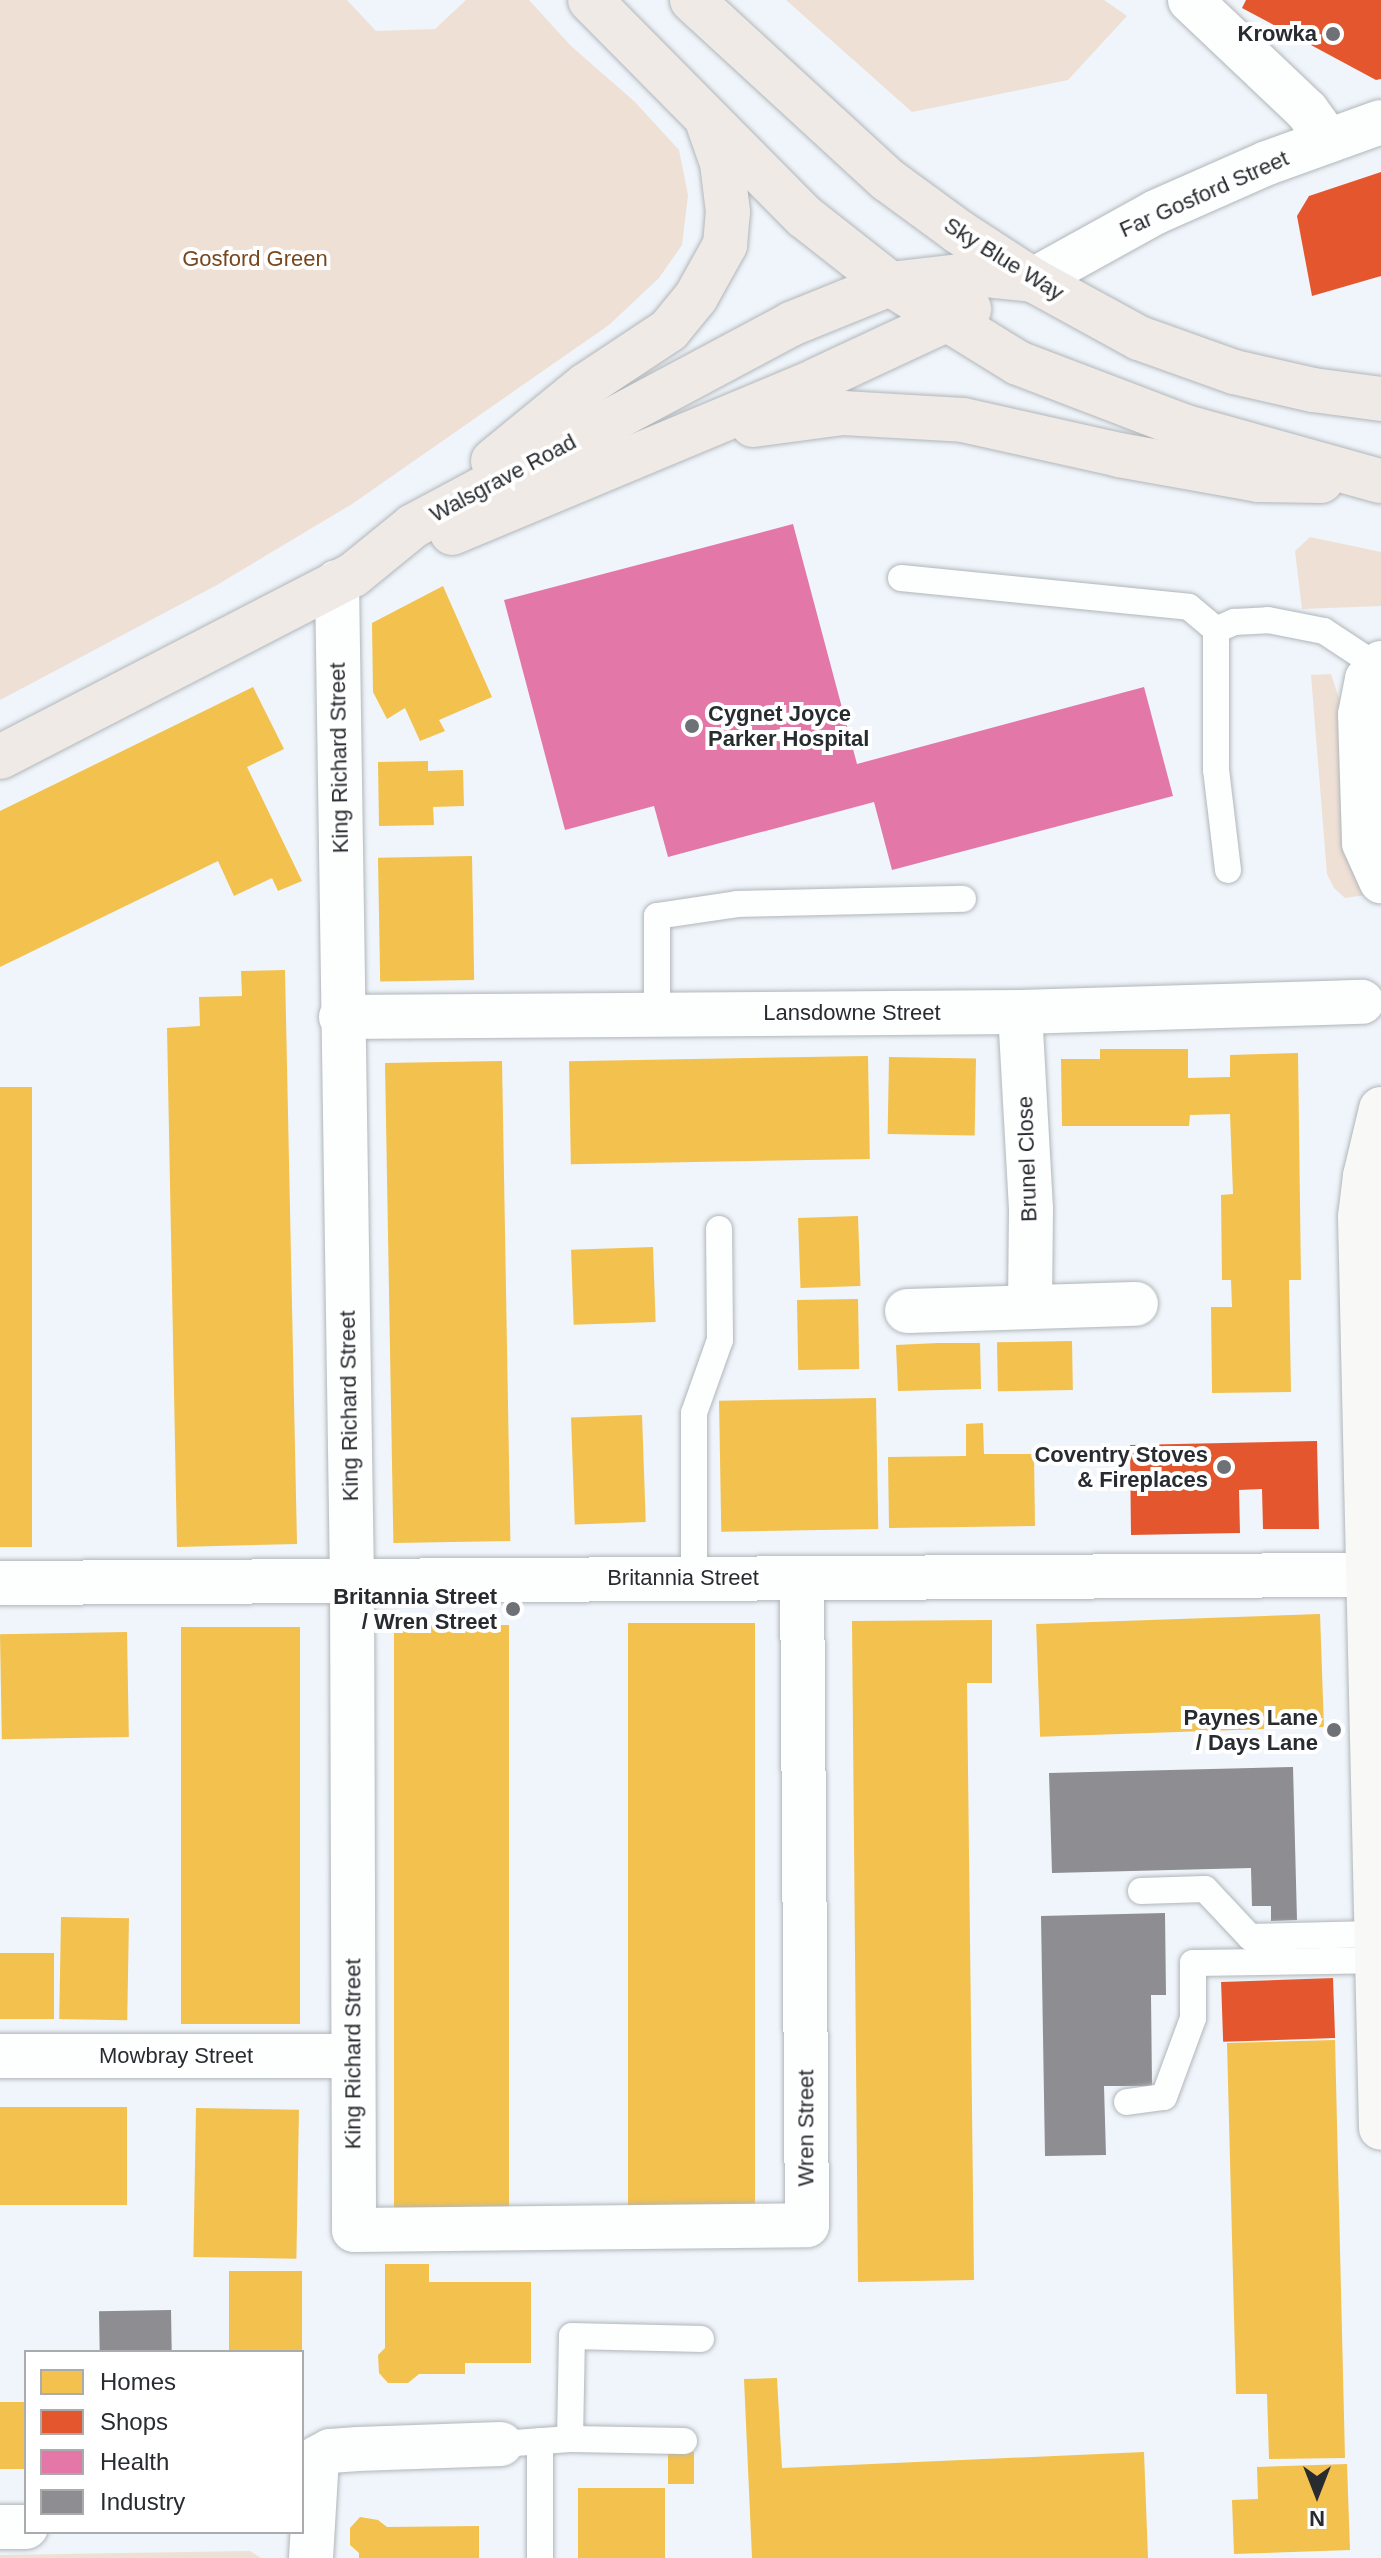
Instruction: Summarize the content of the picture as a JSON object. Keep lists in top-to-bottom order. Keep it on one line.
{"streets":{"highway":["Sky Blue Way","Walsgrave Road"],"street":["Far Gosford Street","King Richard Street","Lansdowne Street","Brunel Close","Britannia Street","Mowbray Street","Wren Street"]},"crossings":[["Far Gosford Street","Sky Blue Way"],["Far Gosford Street","Walsgrave Road"],["Sky Blue Way","Walsgrave Road"],["Walsgrave Road","King Richard Street"],["King Richard Street","Lansdowne Street"],["King Richard Street","Britannia Street"],["King Richard Street","Mowbray Street"],["King Richard Street","Wren Street"],["Lansdowne Street","Brunel Close"],["Britannia Street","Wren Street"]],"parks":["Gosford Green"],"places":["Krowka","Cygnet Joyce Parker Hospital","Coventry Stoves & Fireplaces","Britannia Street / Wren Street","Paynes Lane / Days Lane"],"legend":["Homes","Shops","Health","Industry"],"north":"bottom"}
